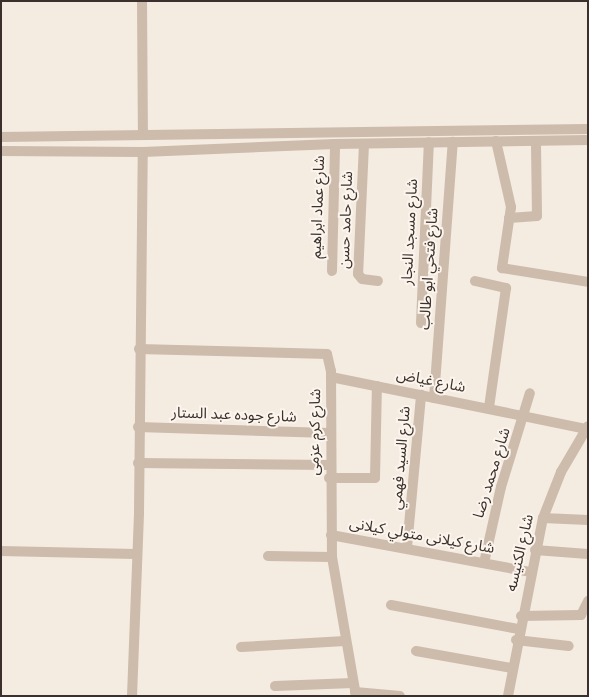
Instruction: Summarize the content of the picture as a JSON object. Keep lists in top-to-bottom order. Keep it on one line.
{"streets":{"street":["شارع عماد ابراهيم","شارع حامد حسن","شارع مسجد النجار","شارع فتحي ابو طالب","شارع غياض","شارع جوده عبد الستار","شارع كرم عزمى","شارع السيد فهمي","شارع محمد رضا","شارع كيلانى متولي كيلانى","شارع الكنيسه"]},"crossings":[["شارع فتحي ابو طالب","شارع غياض"],["شارع غياض","شارع كرم عزمى"],["شارع غياض","شارع السيد فهمي"],["شارع غياض","شارع محمد رضا"],["شارع غياض","شارع الكنيسه"],["شارع جوده عبد الستار","شارع كرم عزمى"],["شارع كرم عزمى","شارع كيلانى متولي كيلانى"],["شارع السيد فهمي","شارع كيلانى متولي كيلانى"],["شارع محمد رضا","شارع كيلانى متولي كيلانى"],["شارع كيلانى متولي كيلانى","شارع الكنيسه"]]}
